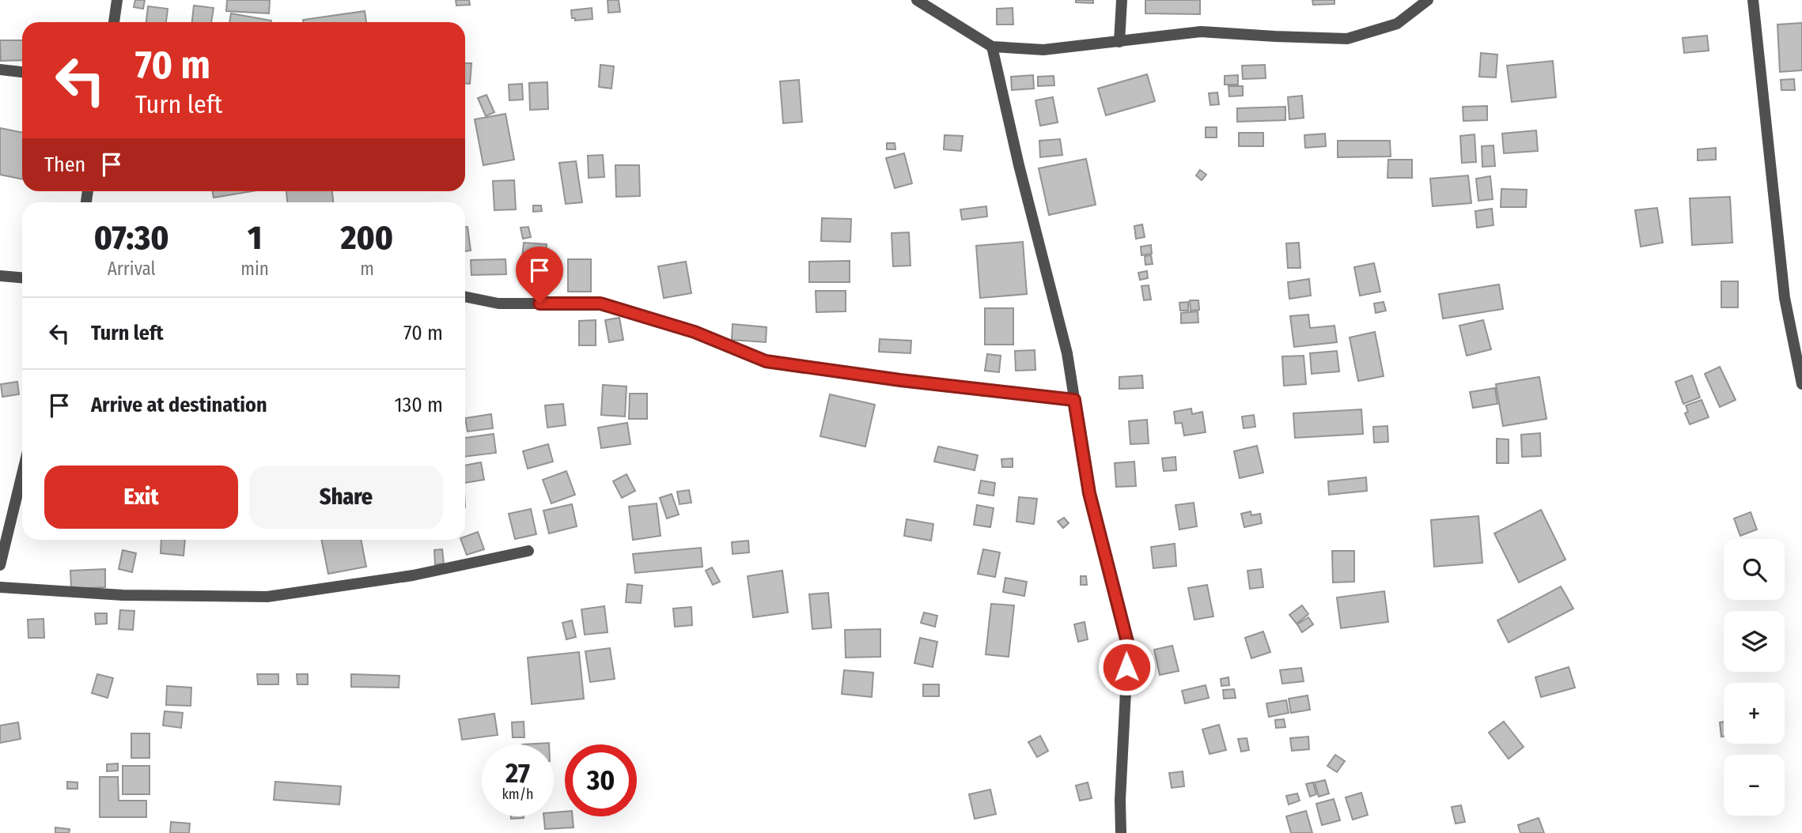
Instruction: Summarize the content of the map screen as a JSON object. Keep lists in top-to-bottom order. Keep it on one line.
{"page":{"turn":["70 m","Turn left"],"then":"Then","eta":["07:30","Arrival","1","min","200","m"],"list":[{"name":"Turn left","value":"70 m"},{"name":"Arrive at destination","value":"130 m"}],"buttons":["Exit","Share"],"map_buttons":["+","−"],"speed":"27 km/h","limit":"30"}}
